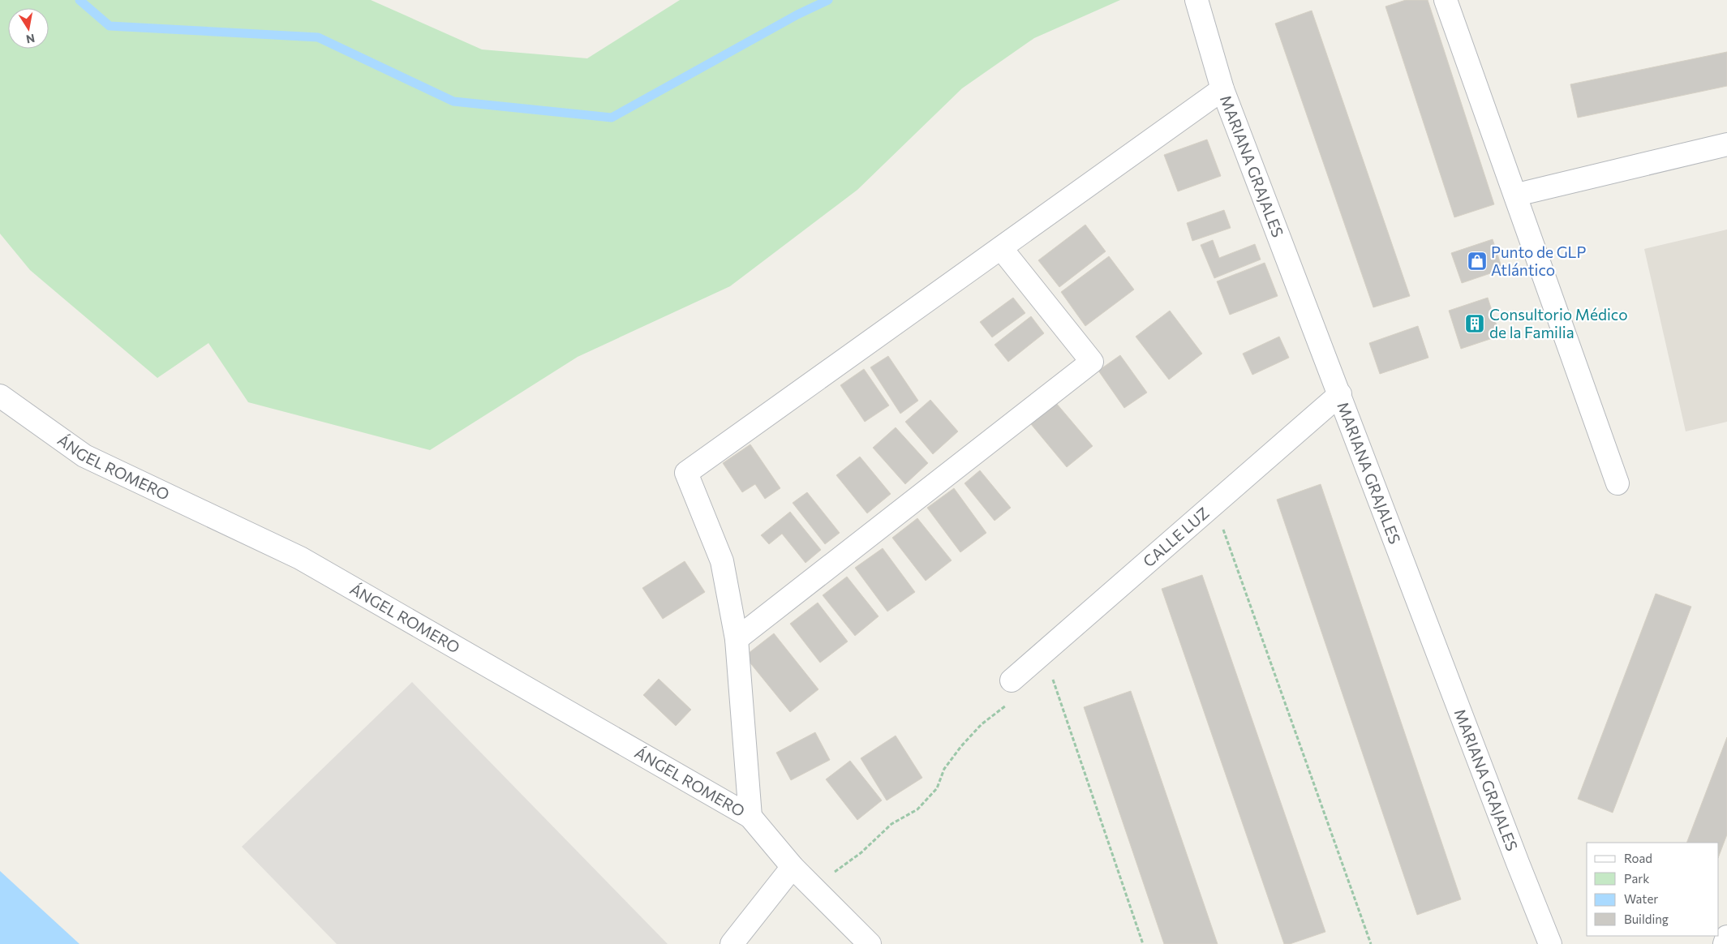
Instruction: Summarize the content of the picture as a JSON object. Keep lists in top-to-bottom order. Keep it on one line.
{"streets":{"street":["MARIANA GRAJALES","ÁNGEL ROMERO","CALLE LUZ"]},"crossings":[["MARIANA GRAJALES","CALLE LUZ"]],"places":{"shop":["Punto de GLP Atlántico"],"building":["Consultorio Médico de la Familia"]},"legend":["Road","Park","Water","Building"],"north":"bottom"}
